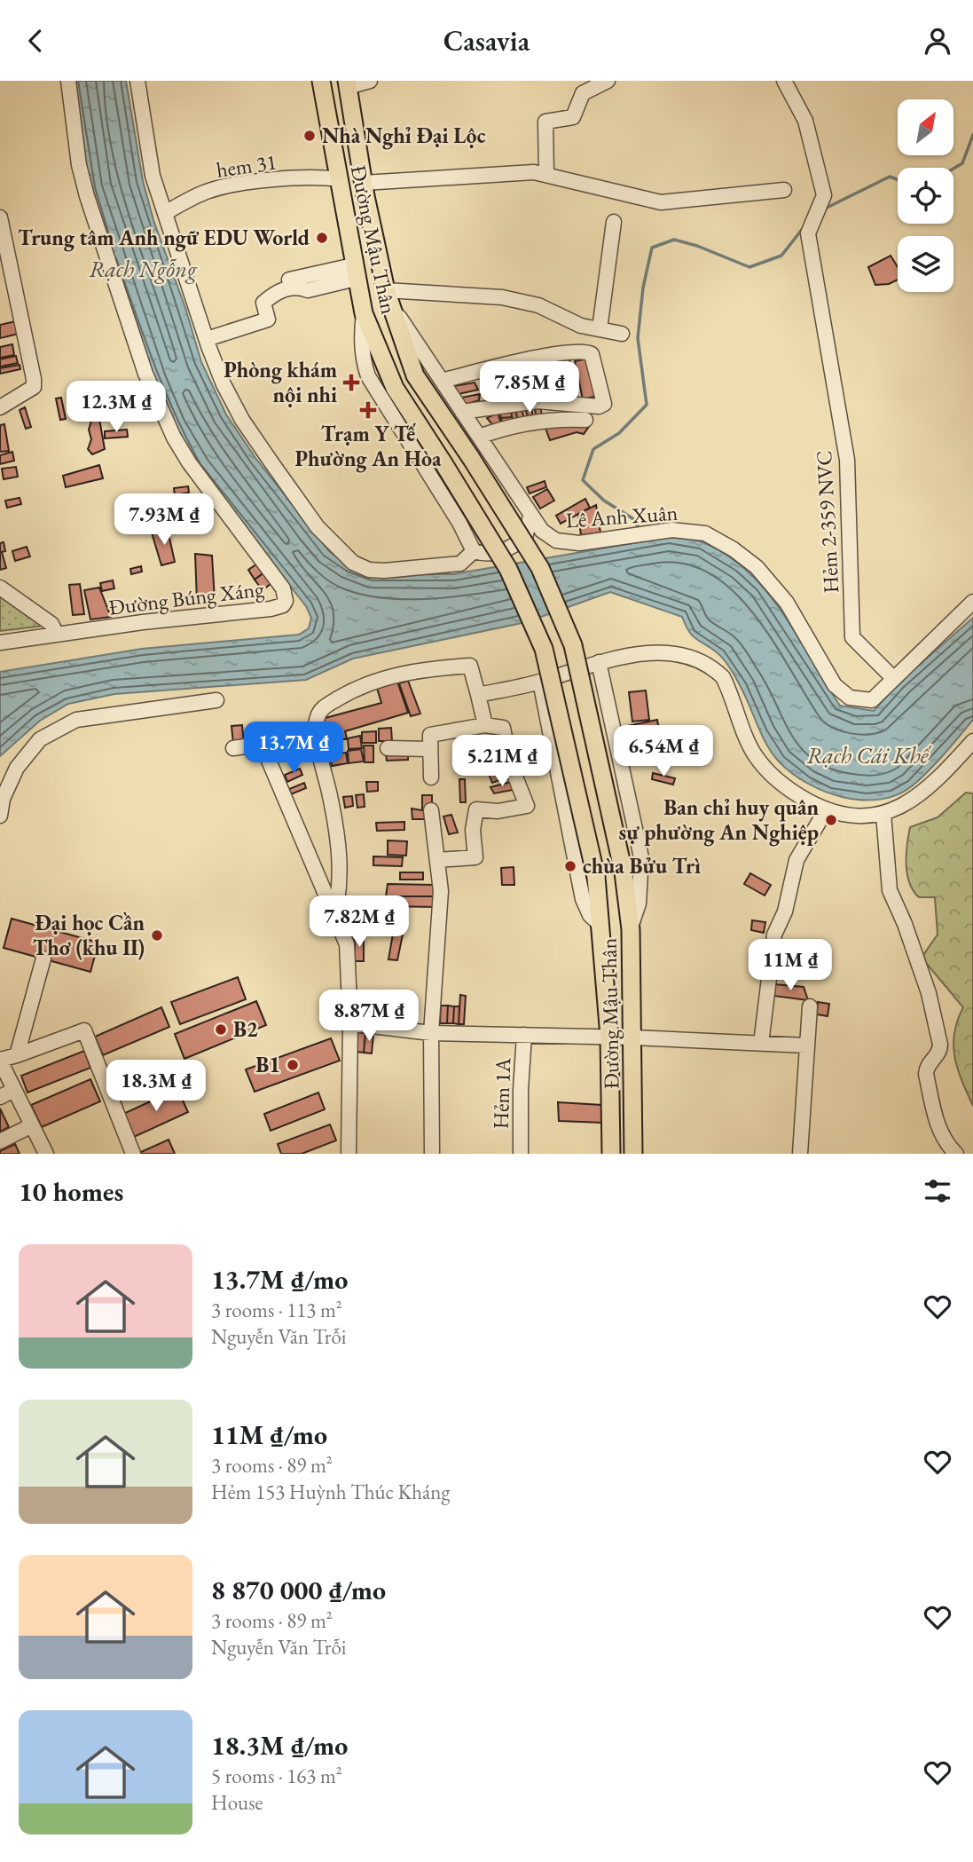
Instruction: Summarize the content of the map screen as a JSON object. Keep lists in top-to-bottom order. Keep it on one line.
{"streets":{"main road":["Đường Mậu Thân"],"street":["hem 31","Lê Anh Xuân","Hẻm 2-359 NVC","Đường Búng Xáng","Hẻm 1A"]},"crossings":[["hem 31","Đường Mậu Thân"],["Đường Mậu Thân","Lê Anh Xuân"],["Lê Anh Xuân","Hẻm 2-359 NVC"]],"water":["Rạch Ngỗng","Rạch Cái Khế"],"places":{"other":["Nhà Nghỉ Đại Lộc","Trung tâm Anh ngữ EDU World","Ban chỉ huy quân sự phường An Nghiệp","chùa Bửu Trì","Đại học Cần Thơ (khu II)","B2","B1"],"health":["Phòng khám nội nhi","Trạm Y Tế Phường An Hòa"]},"north":"top right","page":{"header":"Casavia","price":["7.85M ₫","12.3M ₫","7.93M ₫","13.7M ₫","6.54M ₫","5.21M ₫","7.82M ₫","11M ₫","8.87M ₫","18.3M ₫"],"heading":"10 homes","list":[{"name":"13.7M ₫/mo","note":"3 rooms · 113 m² · Nguyễn Văn Trỗi"},{"name":"11M ₫/mo","note":"3 rooms · 89 m² · Hẻm 153 Huỳnh Thúc Kháng"},{"name":"8 870 000 ₫/mo","note":"3 rooms · 89 m² · Nguyễn Văn Trỗi"},{"name":"18.3M ₫/mo","note":"5 rooms · 163 m² · House"}]}}
